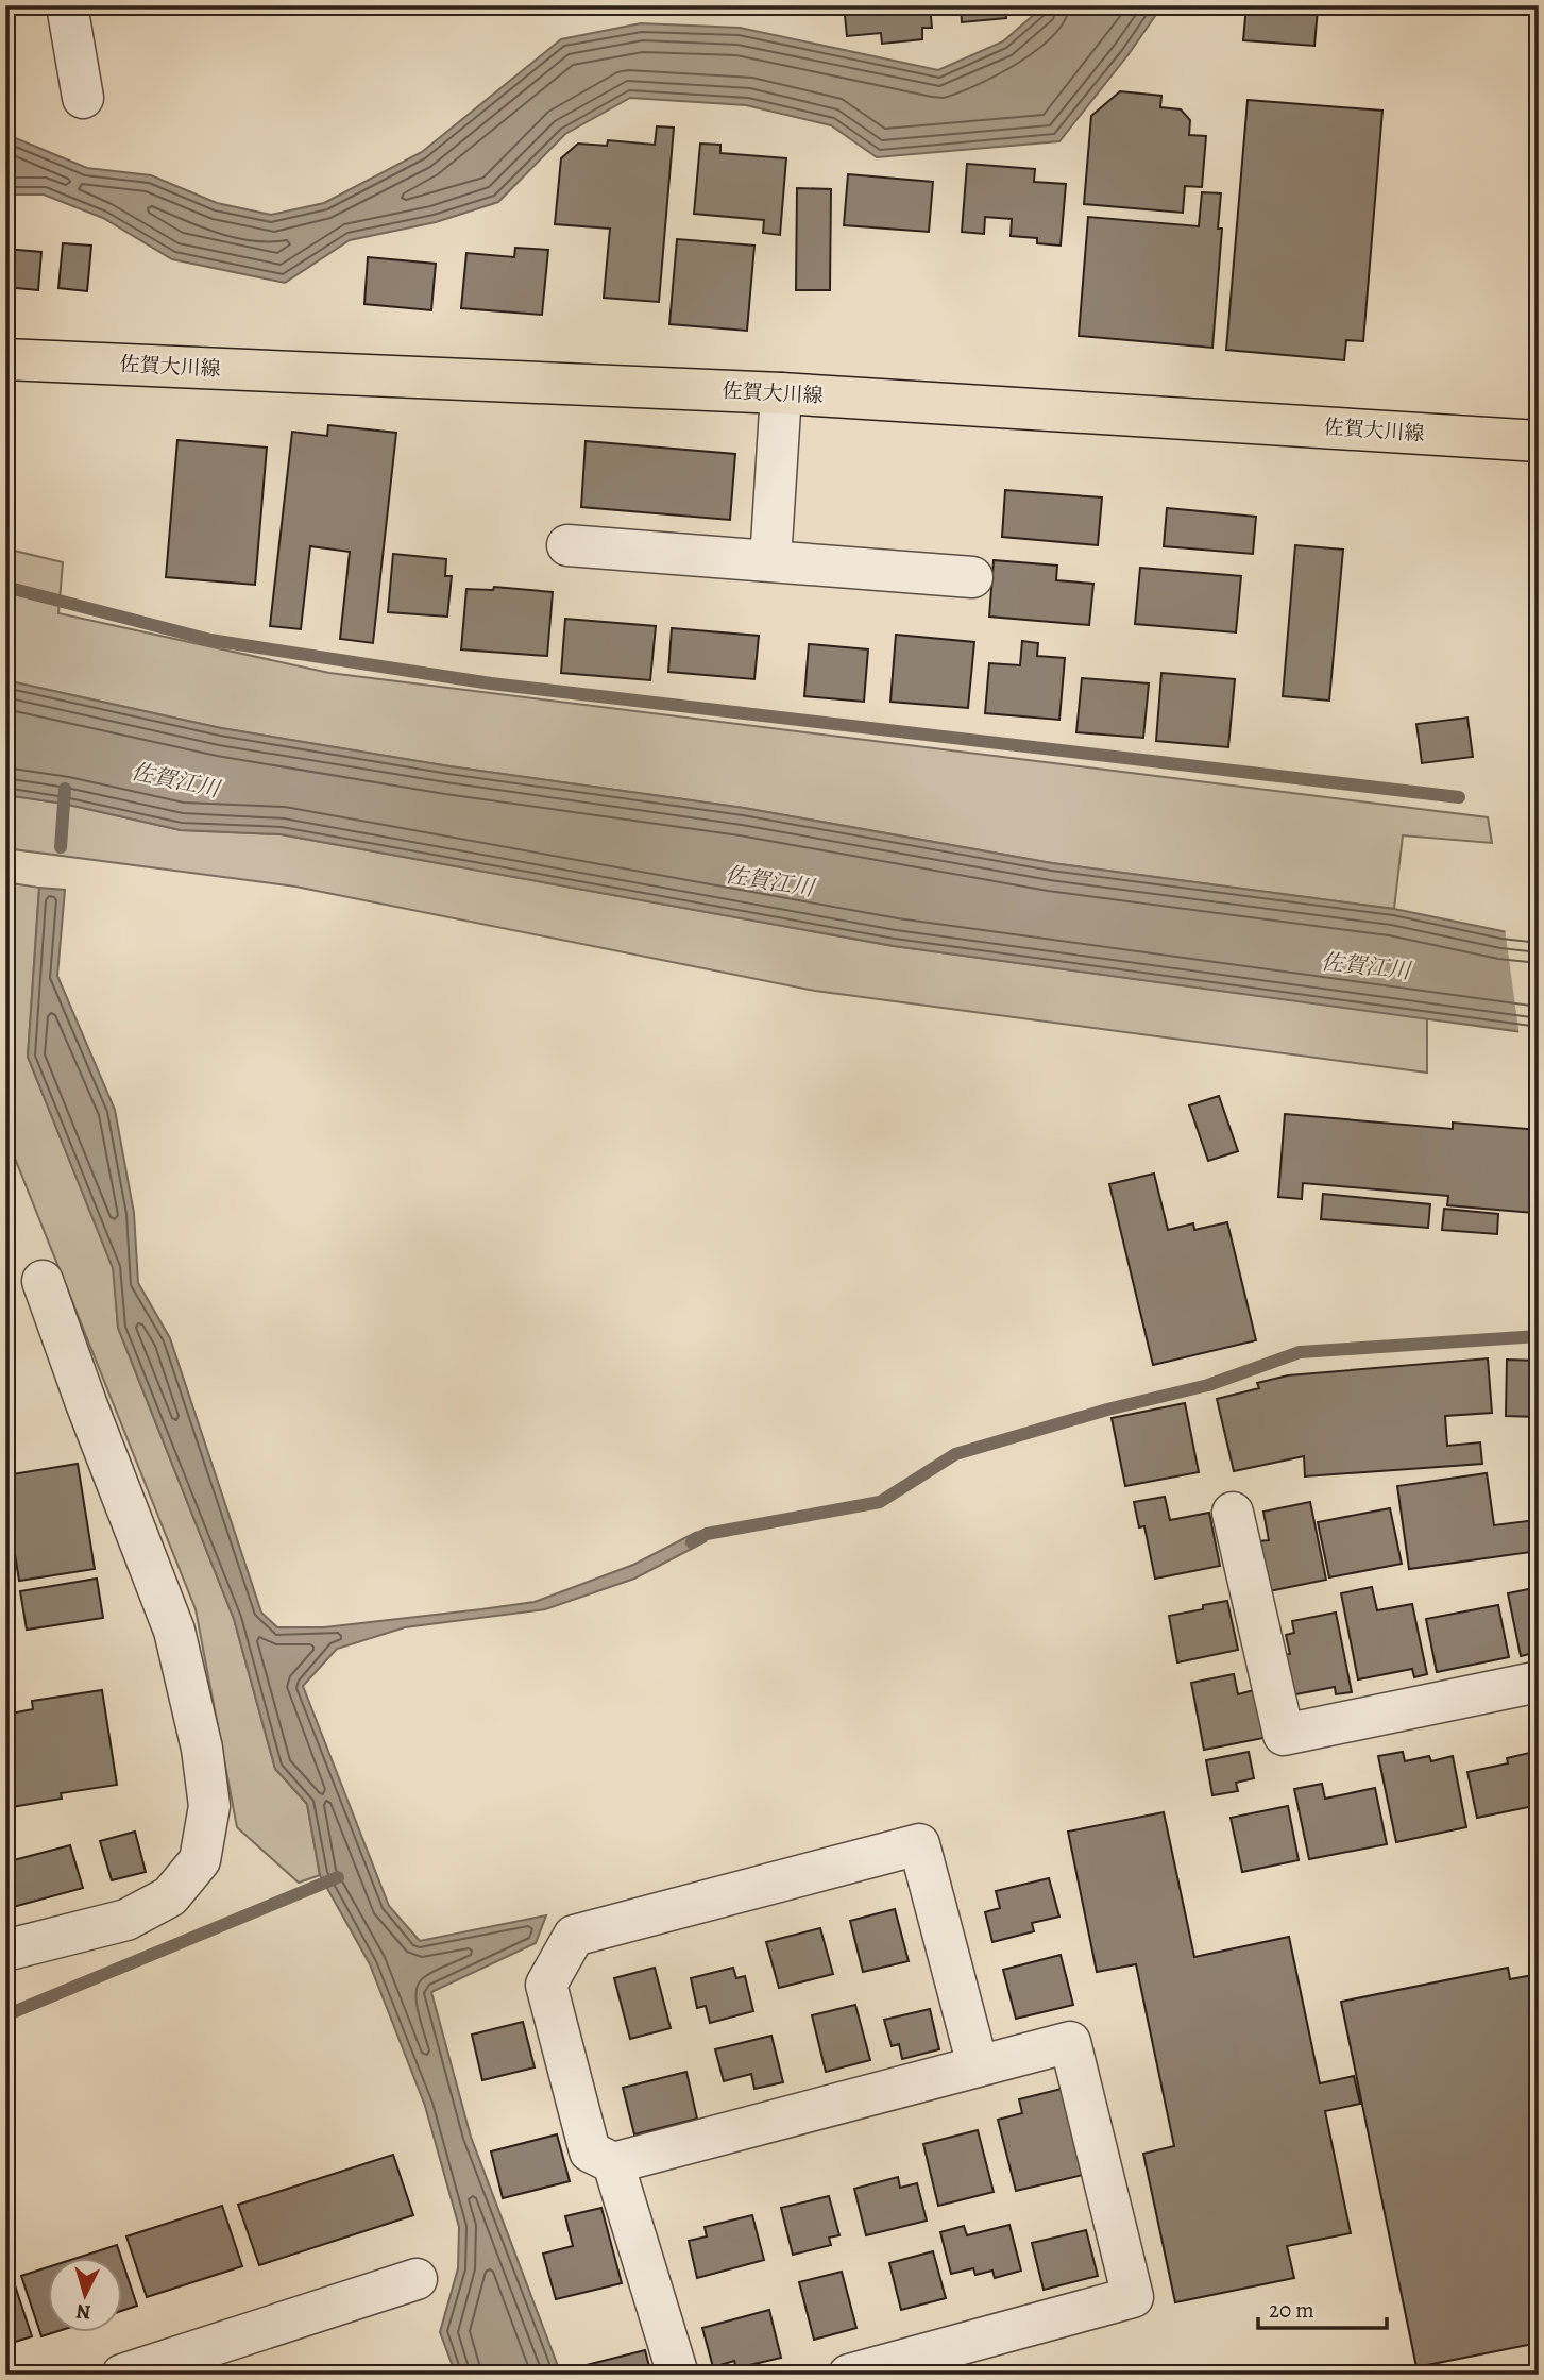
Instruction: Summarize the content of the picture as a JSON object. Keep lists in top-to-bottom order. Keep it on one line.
{"streets":{"main road":["佐賀大川線"]},"water":["佐賀江川"],"scale_bar":"20 m","north":"bottom"}
